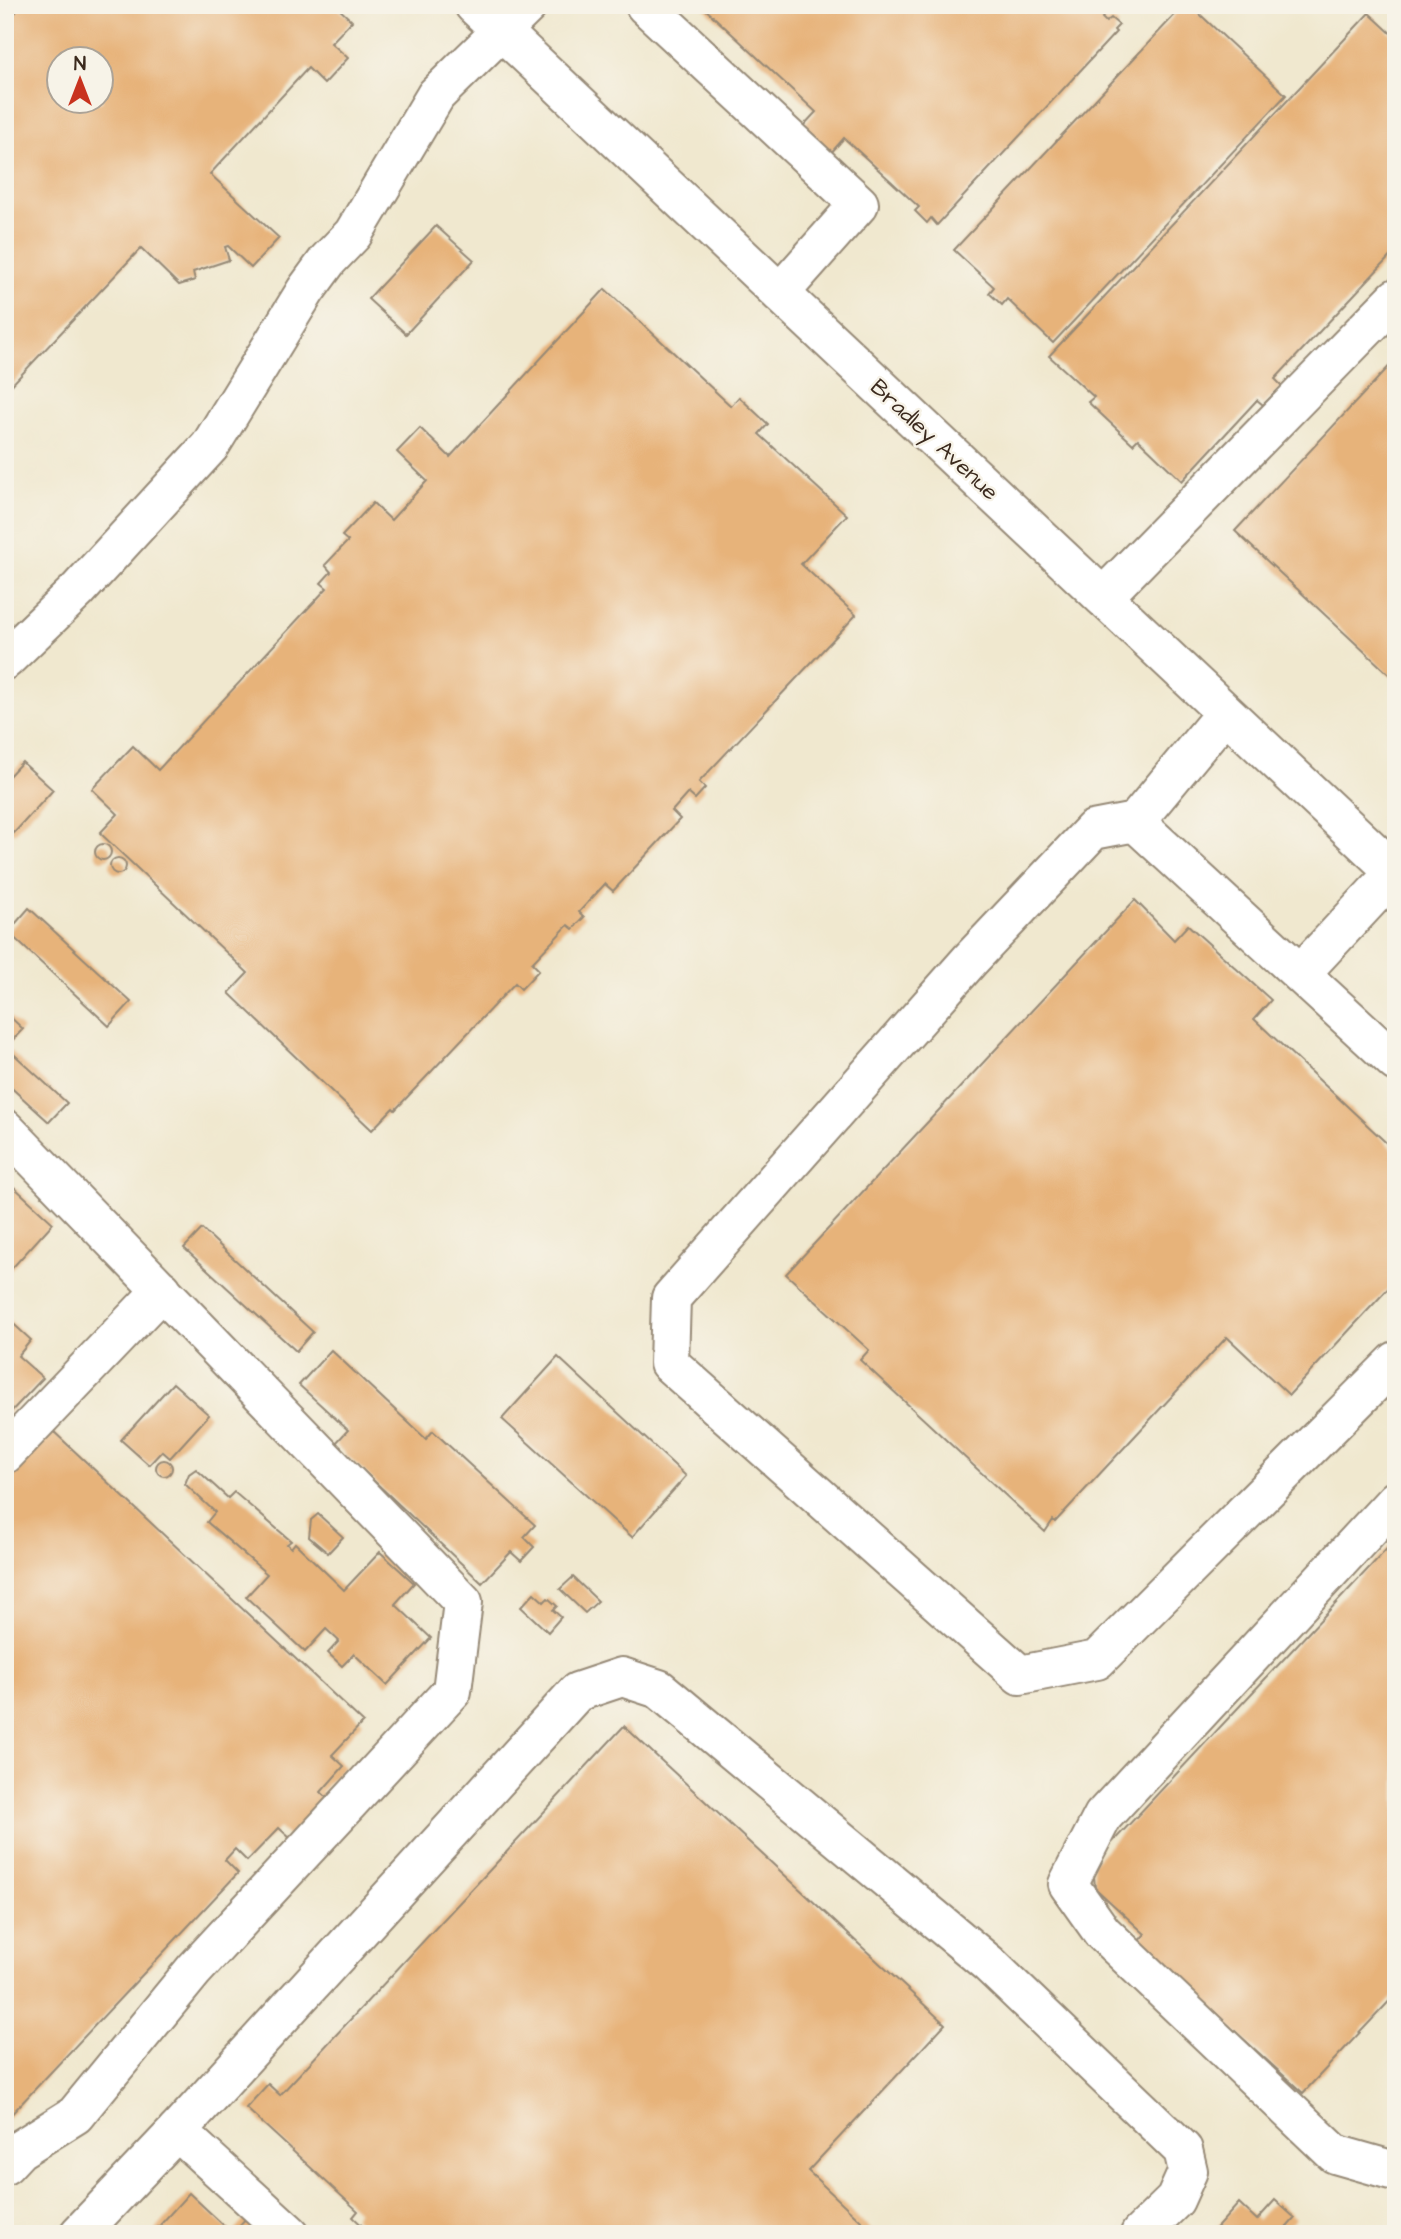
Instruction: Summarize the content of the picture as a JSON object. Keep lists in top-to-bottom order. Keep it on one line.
{"streets":{"street":["Bradley Avenue"]},"north":"top"}
